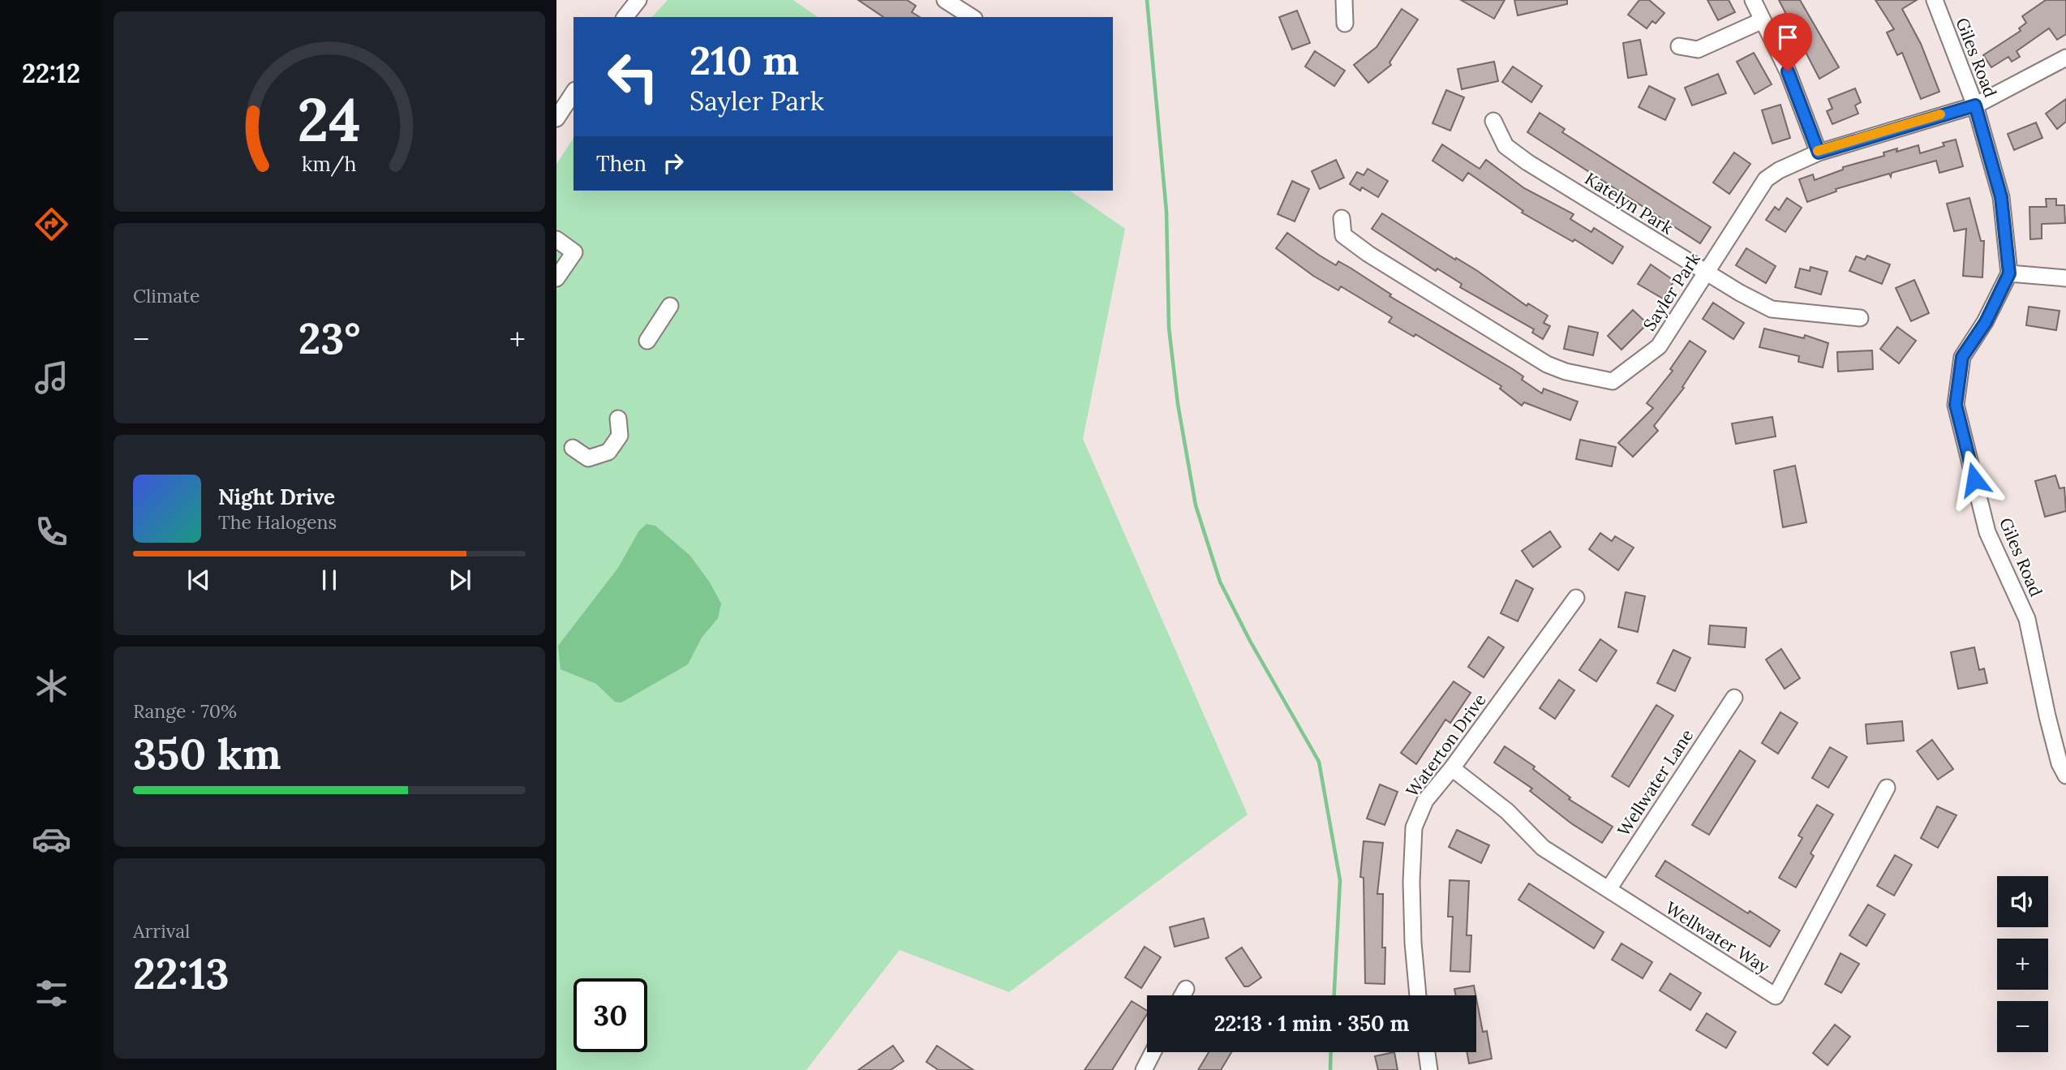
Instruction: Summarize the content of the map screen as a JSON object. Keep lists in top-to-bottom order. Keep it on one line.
{"streets":{"street":["Giles Road","Katelyn Park","Sayler Park","Waterton Drive","Wellwater Lane","Wellwater Way"]},"crossings":[["Giles Road","Sayler Park"],["Katelyn Park","Sayler Park"],["Waterton Drive","Wellwater Way"],["Wellwater Lane","Wellwater Way"]],"page":{"tabs":"22:12","turn":["210 m","Sayler Park"],"then":"Then","tile":["Climate",["Range · 70%","350 km"],["Arrival","22:13"]],"heat":["−","23°","+"],"song":["Night Drive","The Halogens"],"map_buttons":["+","−"],"limit":"30","trip":"22:13 · 1 min · 350 m","gauge":["24","km/h"]}}
